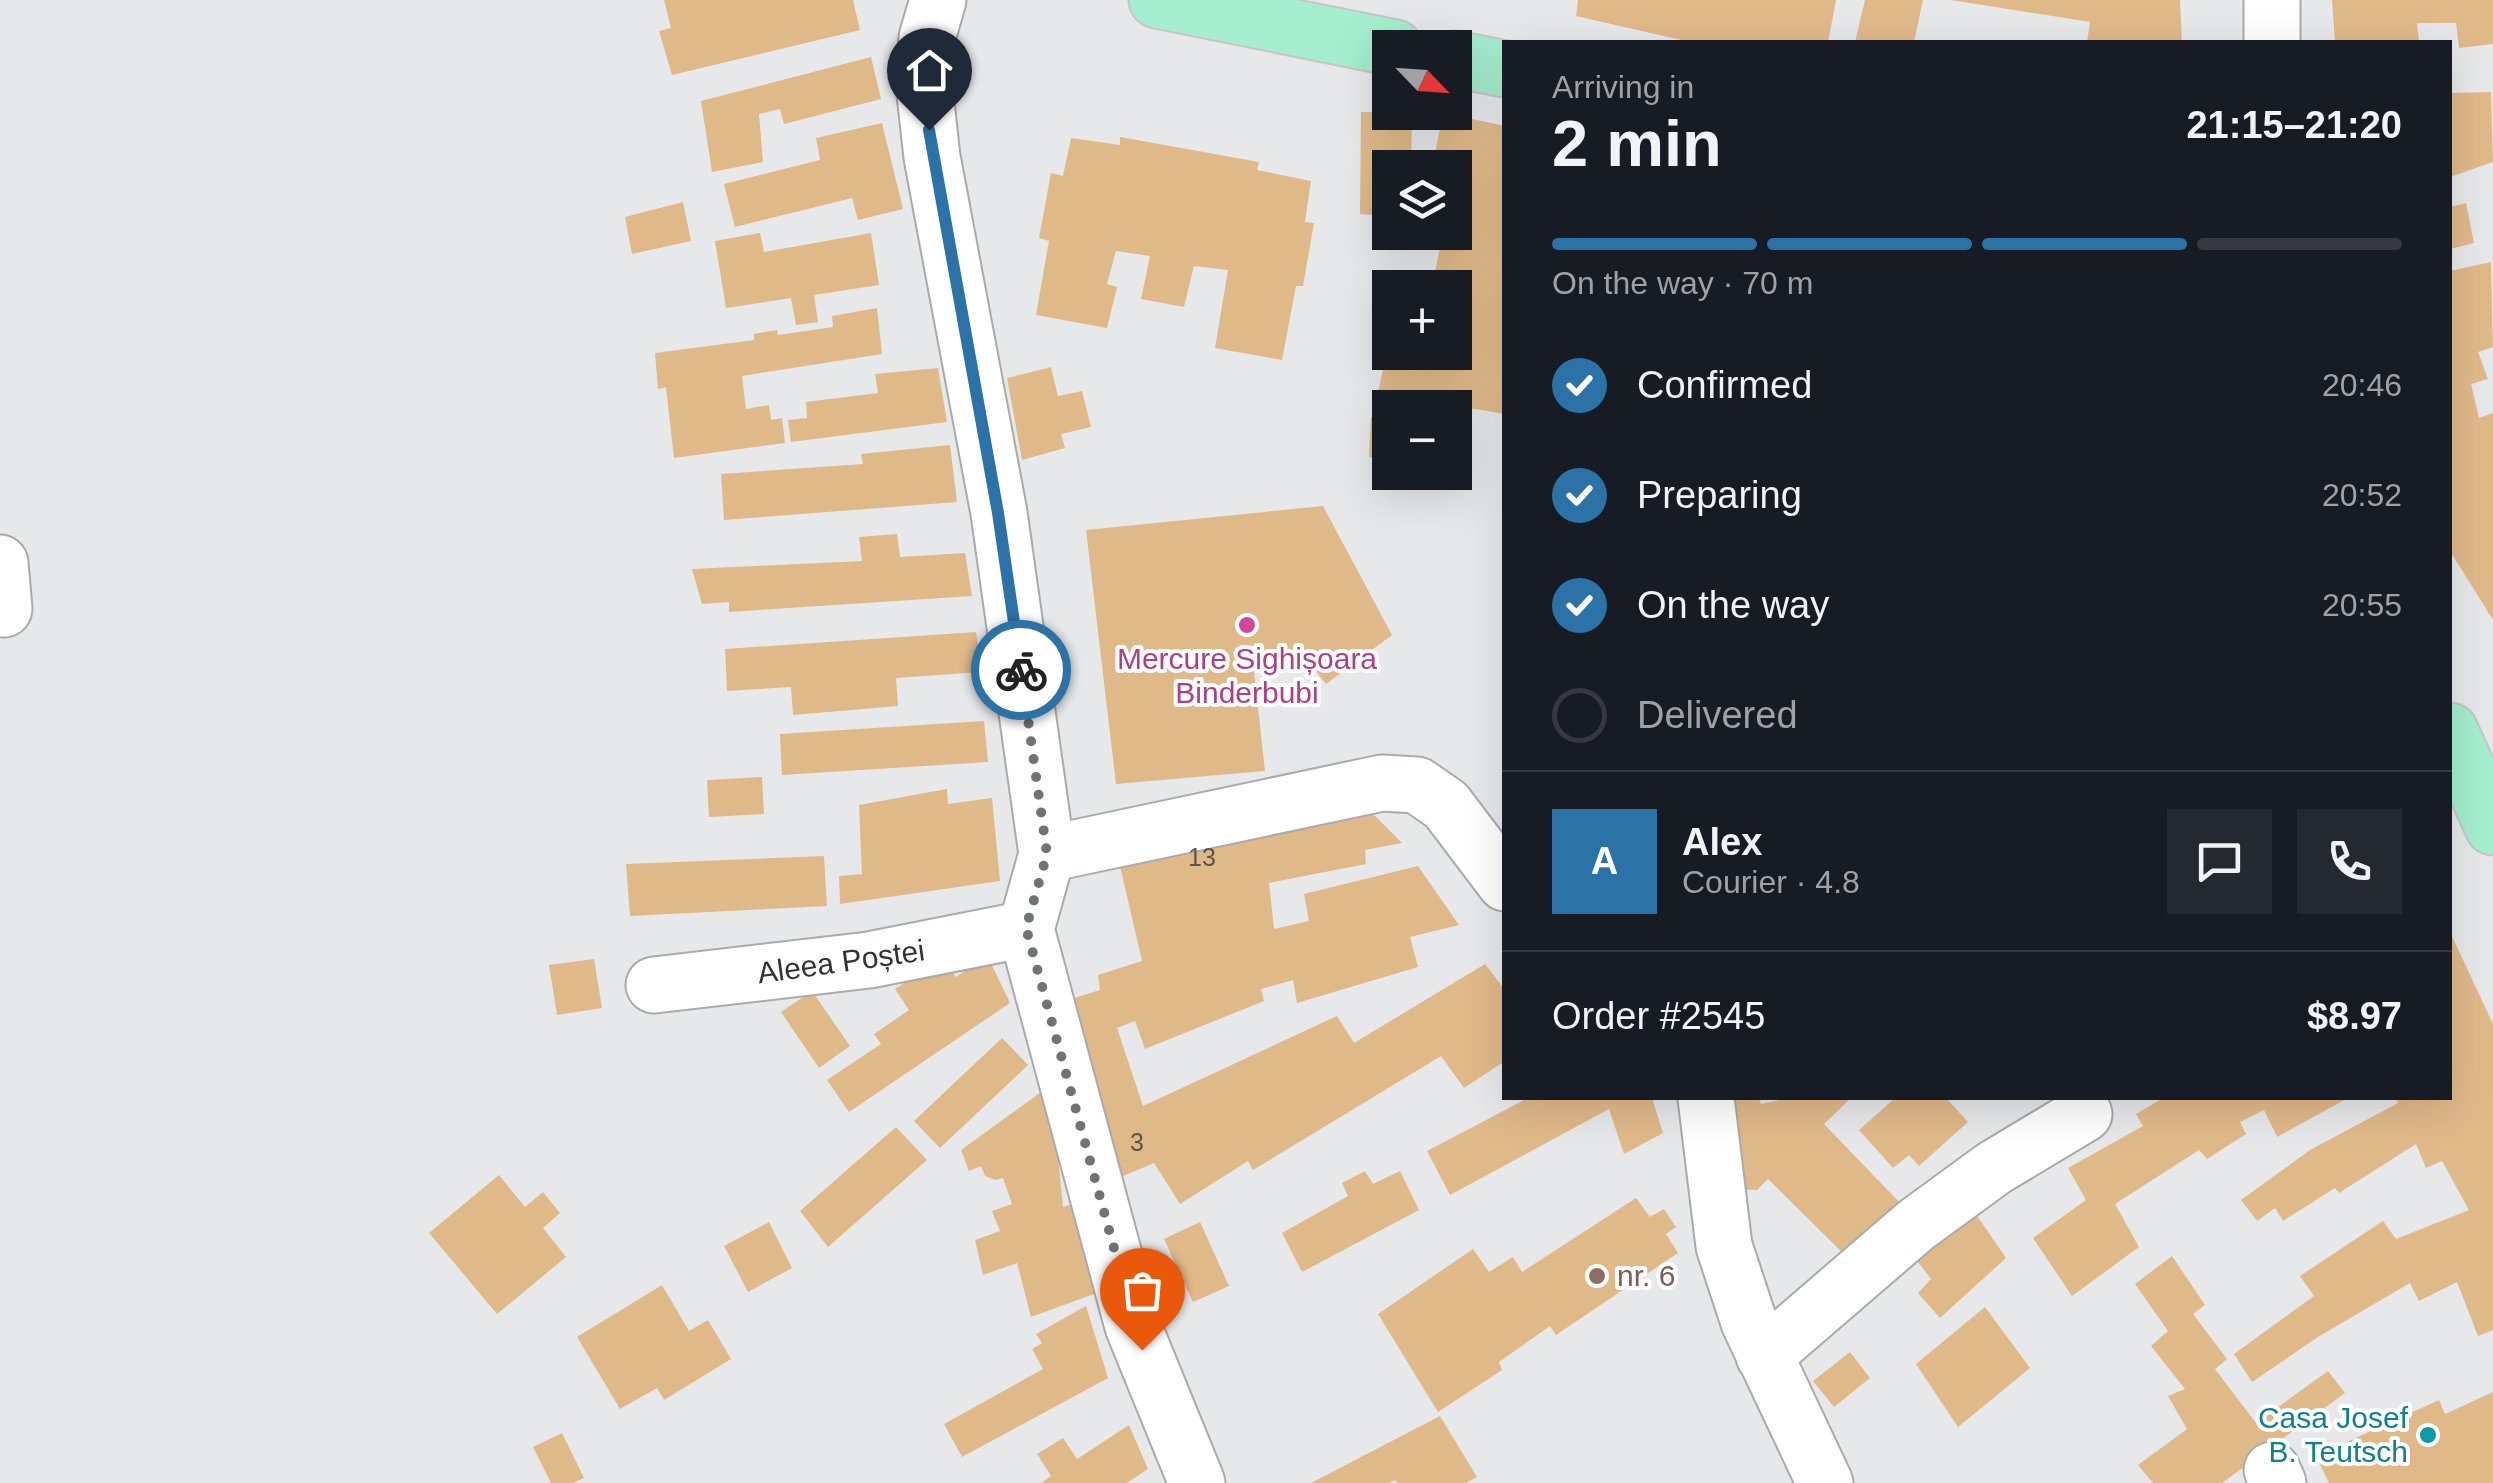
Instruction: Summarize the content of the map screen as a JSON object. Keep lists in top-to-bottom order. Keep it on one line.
{"streets":{"street":["Aleea Poștei"]},"places":["Mercure Sighișoara Binderbubi","nr. 6","Casa Josef B. Teutsch"],"house_numbers":["13","3"],"north":"bottom right","page":{"map_buttons":["+","−"],"heading":["2 min","Arriving in","21:15–21:20"],"panel":["Alex","Courier · 4.8","Order #2545","$8.97"],"bar":"On the way · 70 m","list":[["Confirmed","20:46"],["Preparing","20:52"],["On the way","20:55"],"Delivered"],"round":"A"}}
